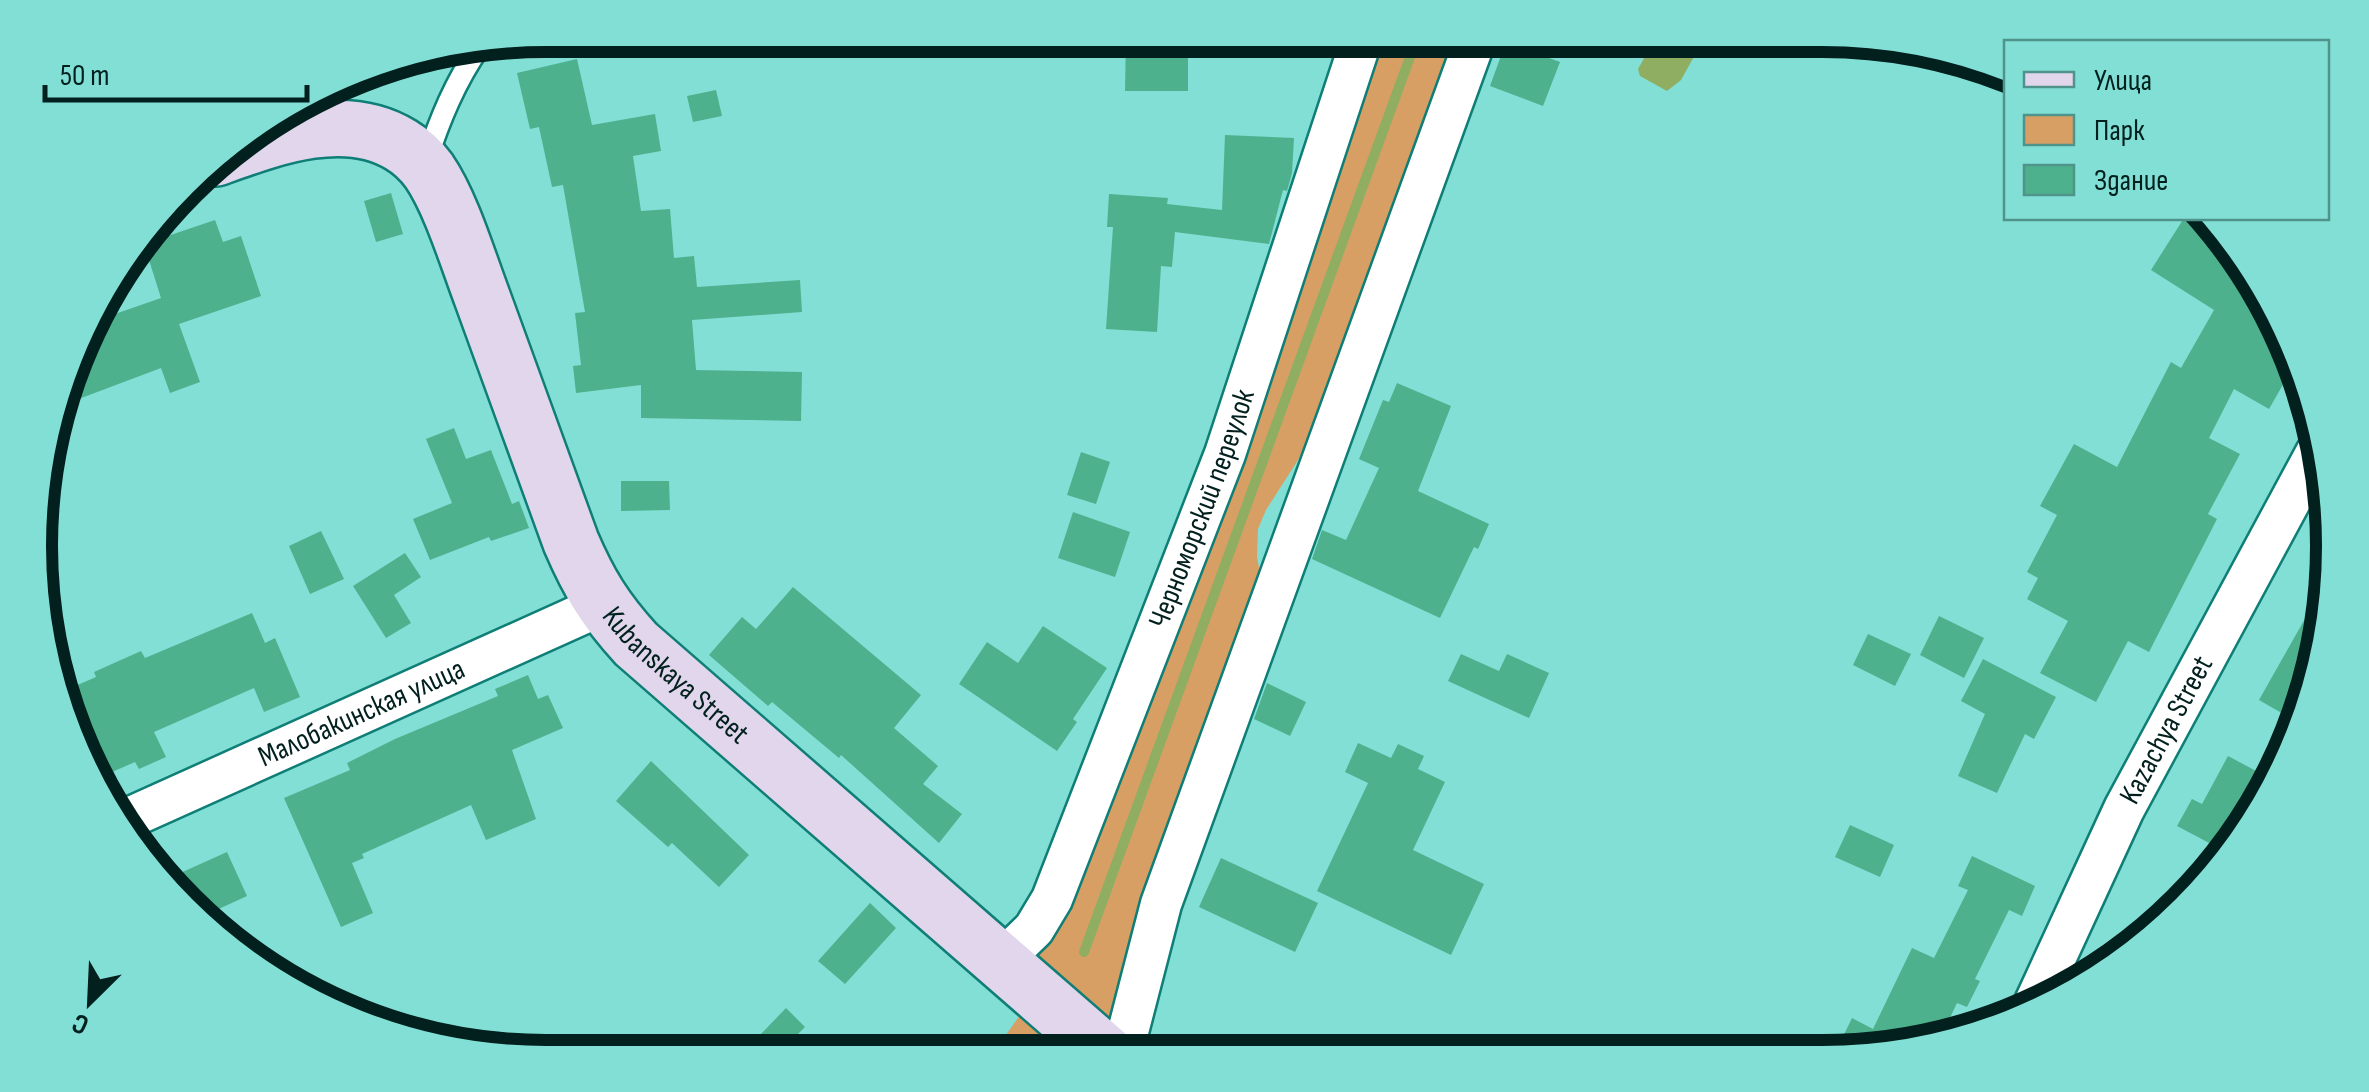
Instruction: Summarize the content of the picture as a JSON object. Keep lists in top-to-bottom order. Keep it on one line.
{"streets":{"street":["Черноморский переулок","Kubanskaya Street","Малобакинская улица","Kazachya Street"]},"crossings":[["Черноморский переулок","Kubanskaya Street"],["Kubanskaya Street","Малобакинская улица"]],"legend":["Улица","Парк","Здание"],"scale_bar":"50 m","north":"bottom left"}
